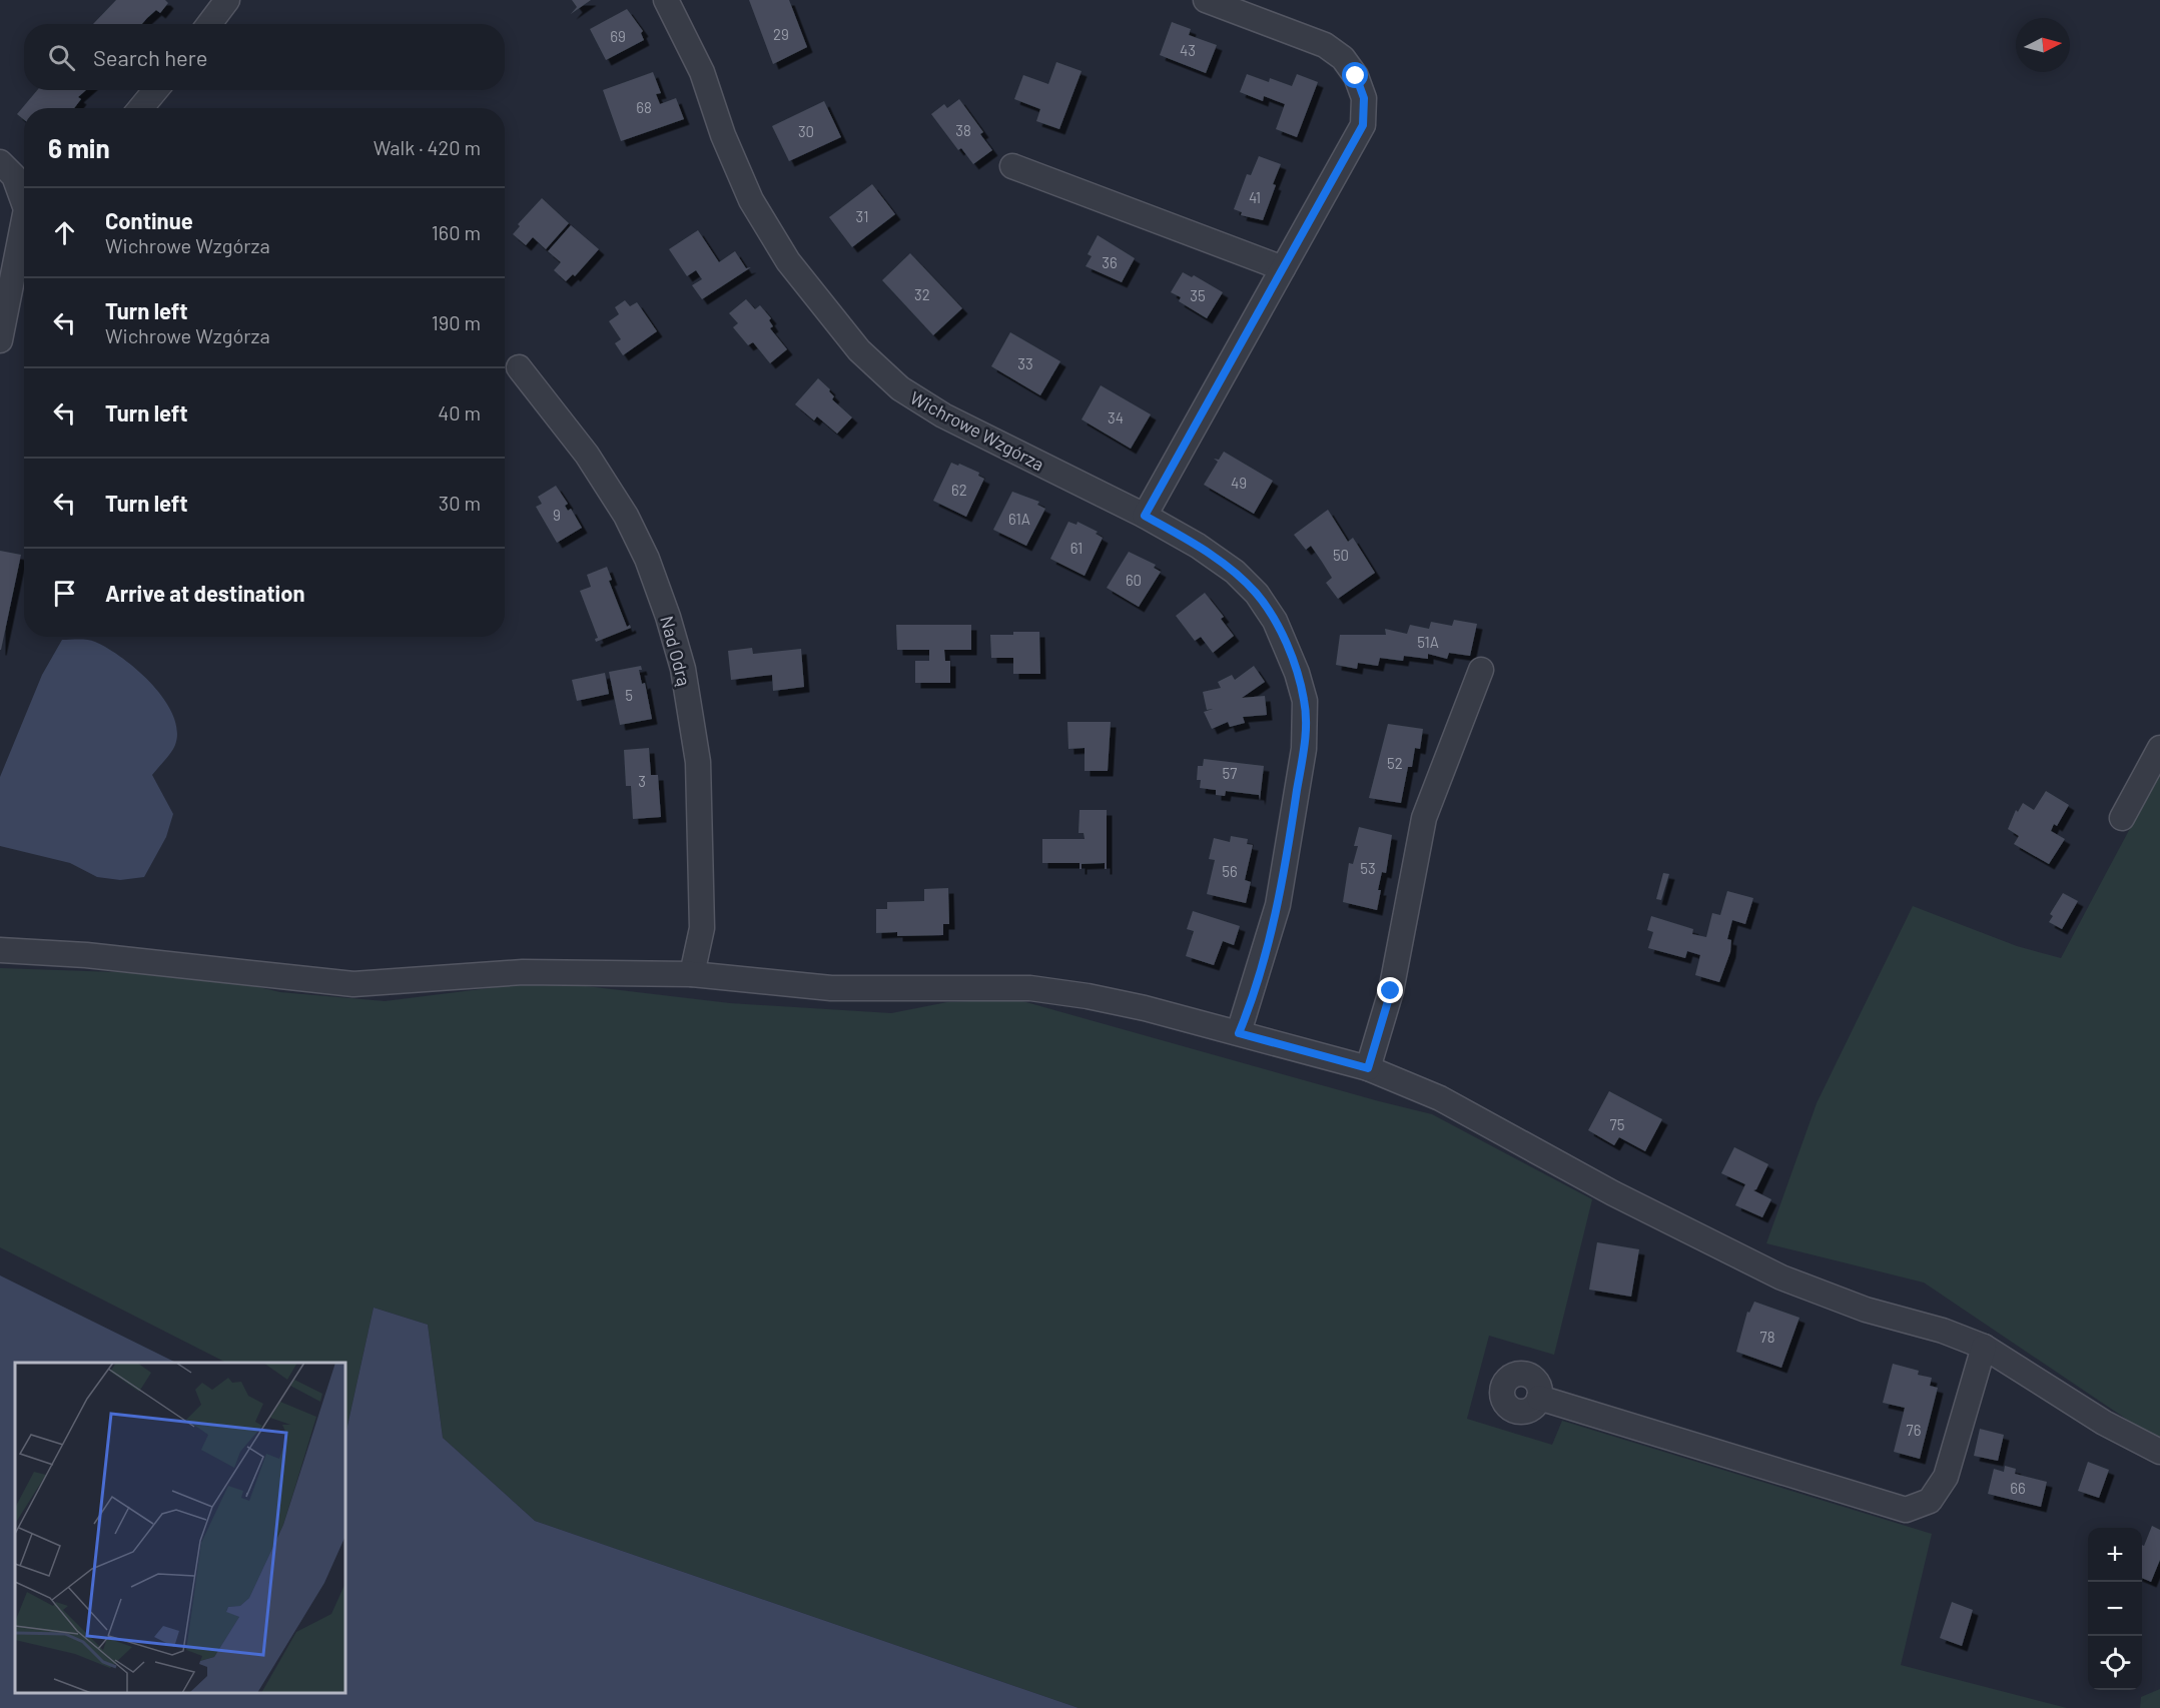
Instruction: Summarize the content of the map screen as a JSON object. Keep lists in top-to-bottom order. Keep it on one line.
{"streets":{"street":["Wichrowe Wzgórza","Nad Odrą"]},"house_numbers":["29","69","43","68","38","30","41","31","36","32","35","33","34","49","62","9","61A","61","50","60","51A","5","52","57","3","53","56","75","78","76","66"],"north":"right","page":{"search":"Search here","heading":["6 min","Walk · 420 m"],"list":[["Continue","Wichrowe Wzgórza","160 m"],["Turn left","Wichrowe Wzgórza","190 m"],["Turn left","40 m"],["Turn left","30 m"],"Arrive at destination"],"map_buttons":["+","−"]}}
